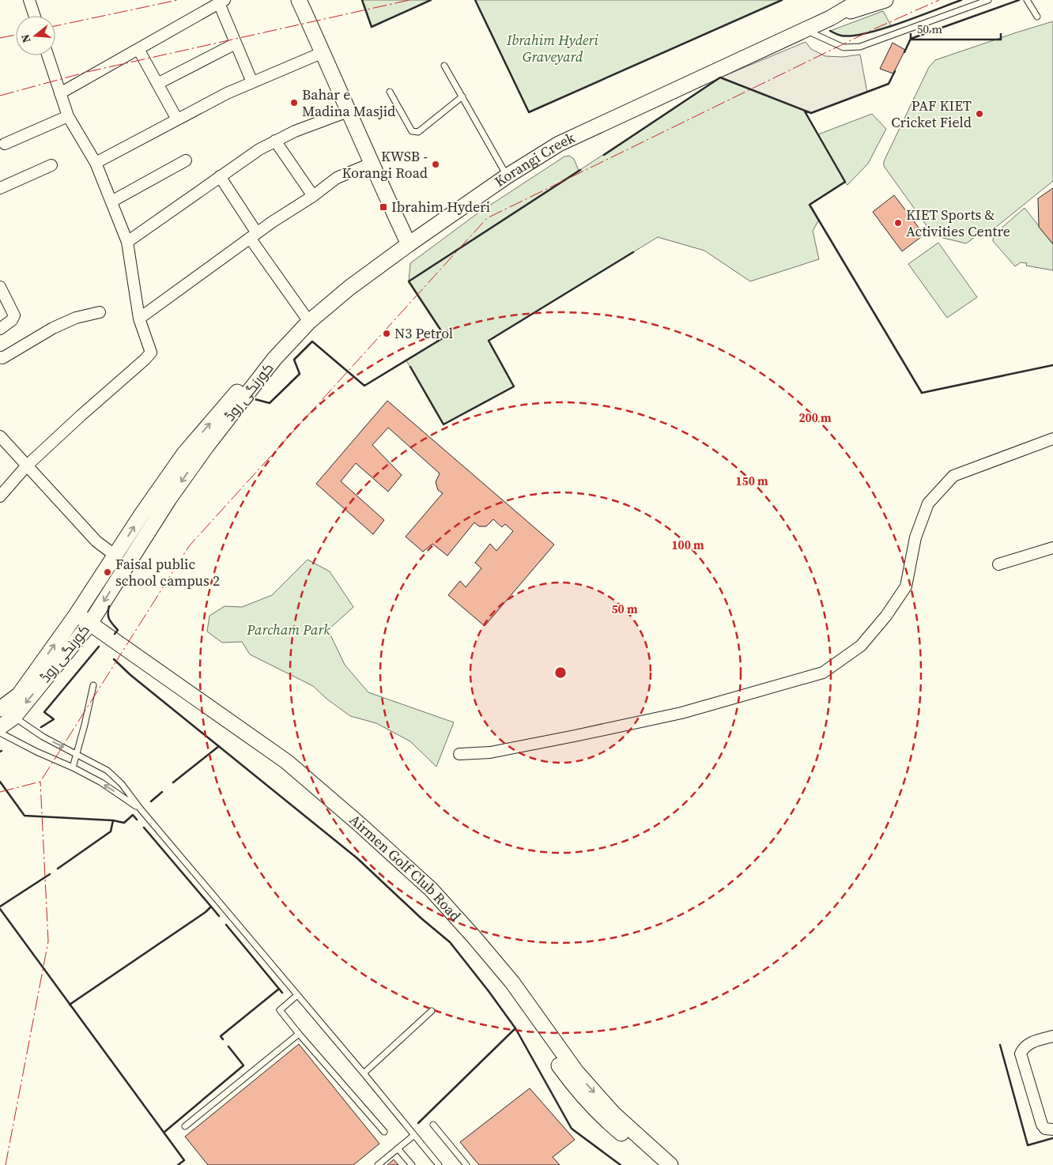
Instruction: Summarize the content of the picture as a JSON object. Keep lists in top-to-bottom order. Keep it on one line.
{"streets":{"street":["Korangi Creek","کورنگی روڈ","Airmen Golf Club Road"]},"crossings":[["Korangi Creek","کورنگی روڈ"],["کورنگی روڈ","Airmen Golf Club Road"]],"parks":["Ibrahim Hyderi Graveyard","Parcham Park"],"places":{"other":["Bahar e Madina Masjid","PAF KIET Cricket Field","KWSB - Korangi Road","KIET Sports & Activities Centre","N3 Petrol","Faisal public school campus 2"],"transit":["Ibrahim Hyderi"]},"scale_bar":"50 m","north":"left","rings":["200 m","150 m","100 m","50 m"]}
